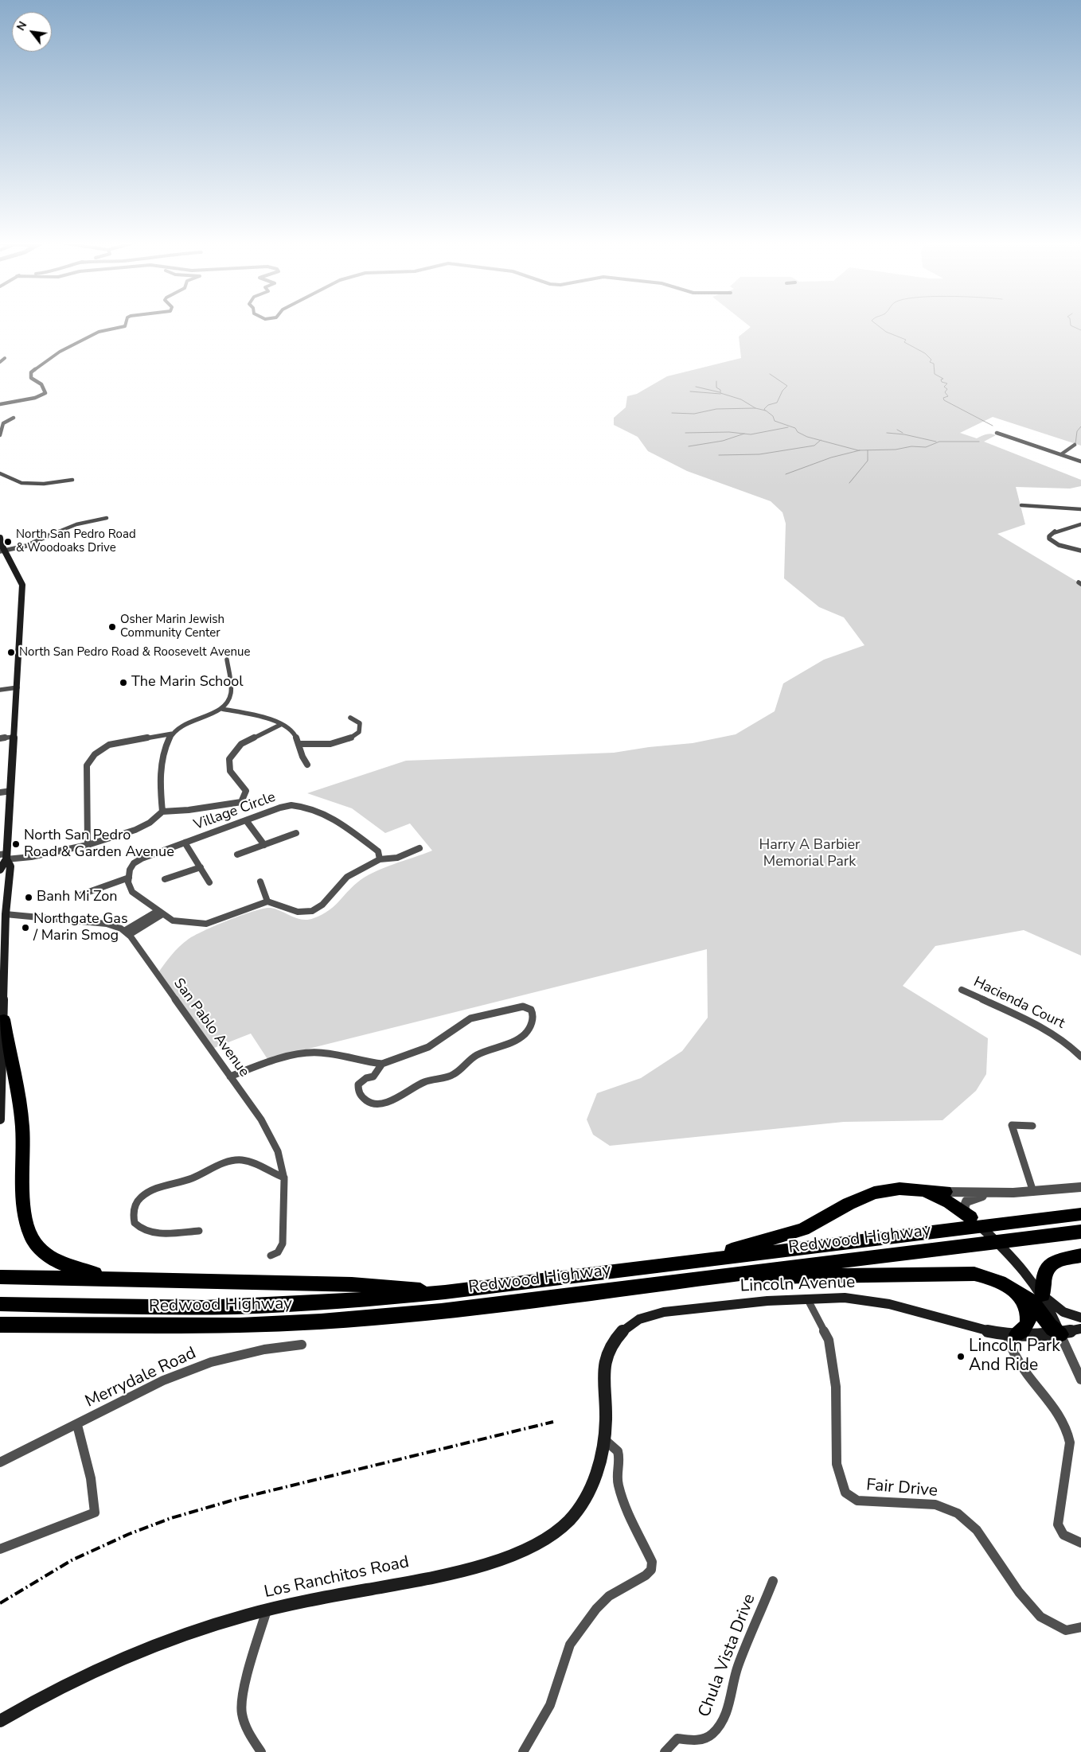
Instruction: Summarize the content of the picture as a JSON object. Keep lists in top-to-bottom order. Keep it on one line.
{"streets":{"highway":["Redwood Highway"],"main road":["Lincoln Avenue","Los Ranchitos Road"],"street":["Village Circle","Hacienda Court","San Pablo Avenue","Merrydale Road","Fair Drive","Chula Vista Drive"]},"crossings":[["Lincoln Avenue","Fair Drive"],["Lincoln Avenue","Los Ranchitos Road"]],"parks":["Harry A Barbier Memorial Park"],"places":["North San Pedro Road & Woodoaks Drive","Osher Marin Jewish Community Center","North San Pedro Road & Roosevelt Avenue","The Marin School","North San Pedro Road & Garden Avenue","Banh Mi Zon","Northgate Gas / Marin Smog","Lincoln Park And Ride"],"north":"top left"}
